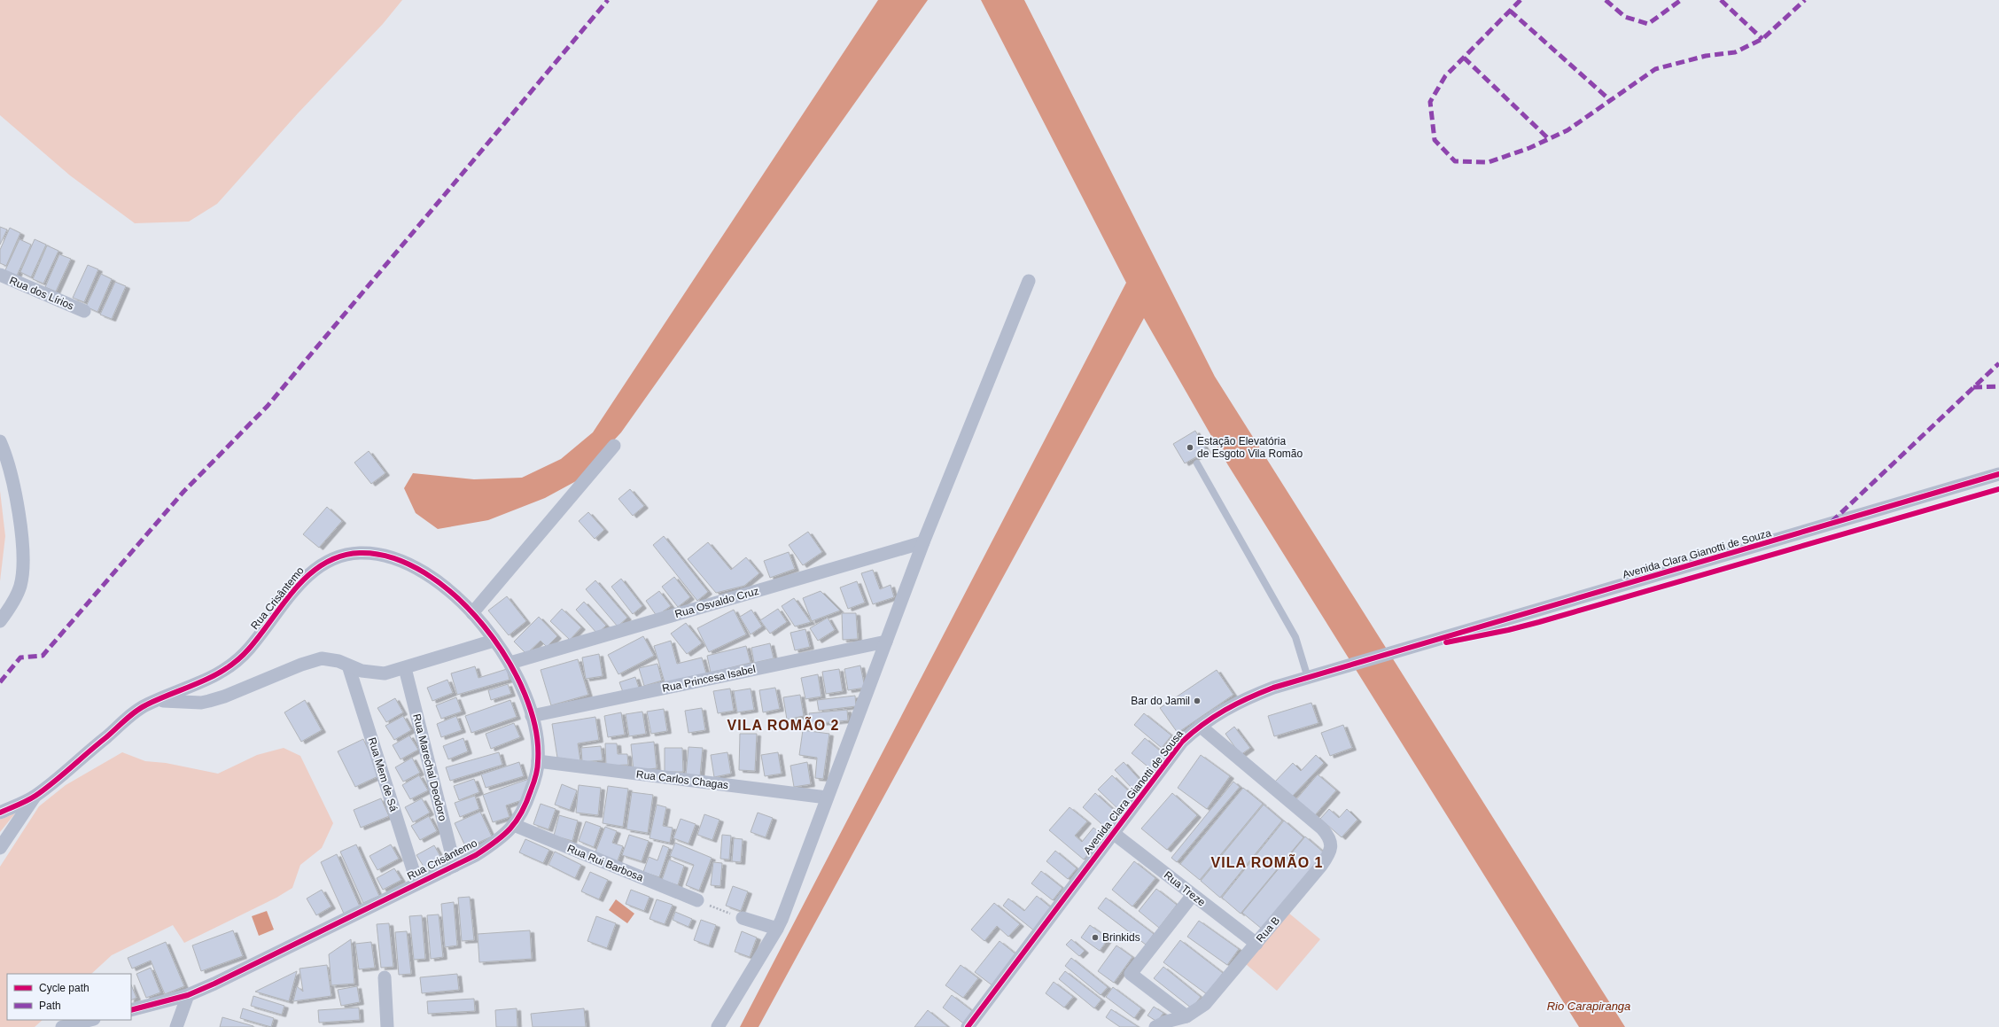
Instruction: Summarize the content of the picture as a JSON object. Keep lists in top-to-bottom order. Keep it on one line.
{"streets":{"street":["Rua dos Lírios","Avenida Clara Gianotti de Souza","Rua Crisântemo","Rua Osvaldo Cruz","Rua Princesa Isabel","Rua Marechal Deodoro","Rua Mem de Sá","Rua Carlos Chagas","Avenida Clara Gianotti de Sousa","Rua Rui Barbosa","Rua Treze","Rua B"]},"crossings":[["Avenida Clara Gianotti de Souza","Avenida Clara Gianotti de Sousa"],["Rua Crisântemo","Rua Osvaldo Cruz"],["Rua Crisântemo","Rua Princesa Isabel"],["Rua Crisântemo","Rua Marechal Deodoro"],["Rua Crisântemo","Rua Mem de Sá"],["Rua Crisântemo","Rua Carlos Chagas"],["Rua Crisântemo","Rua Rui Barbosa"],["Avenida Clara Gianotti de Sousa","Rua Treze"],["Avenida Clara Gianotti de Sousa","Rua B"],["Rua Treze","Rua B"]],"districts":["VILA ROMÃO 2","VILA ROMÃO 1"],"water":["Rio Carapiranga"],"places":["Estação Elevatória de Esgoto Vila Romão","Bar do Jamil","Brinkids"],"legend":["Cycle path","Path"]}
